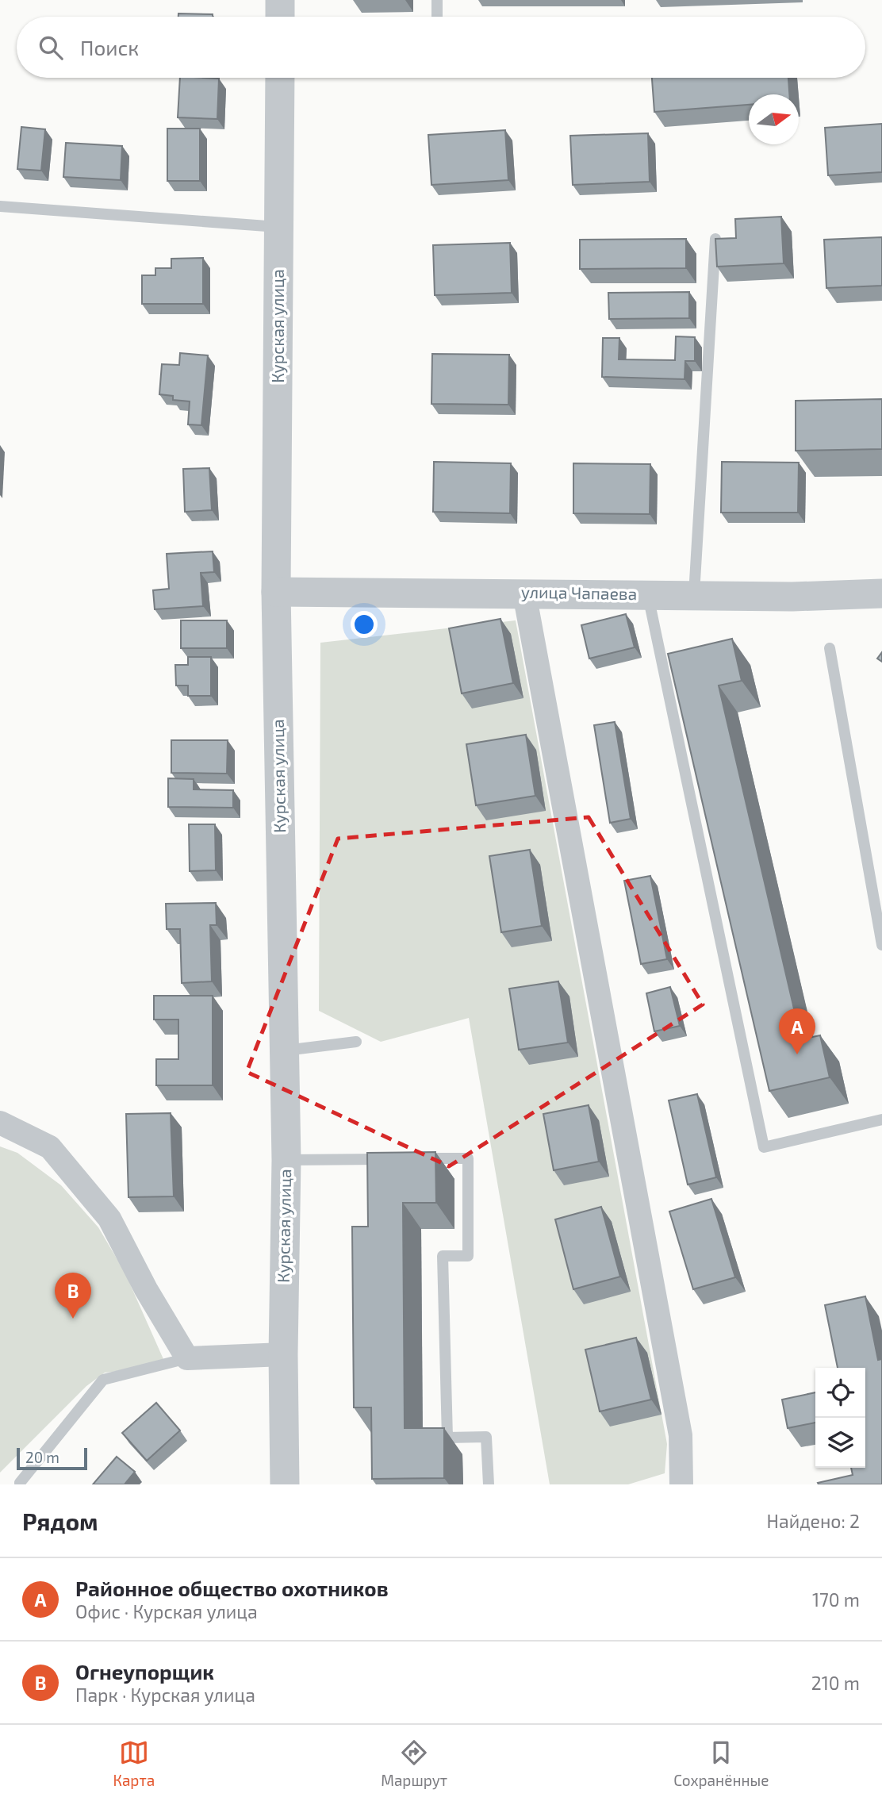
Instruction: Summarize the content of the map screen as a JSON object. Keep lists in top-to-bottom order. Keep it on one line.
{"streets":{"street":["Курская улица","улица Чапаева"]},"crossings":[["Курская улица","улица Чапаева"]],"scale_bar":"20 m","north":"right","page":{"search":"Поиск","pins":["A","B"],"scale":"20 m","heading":["Рядом","Найдено: 2"],"list":[{"mark":"A","name":"Районное общество охотников","note":"Офис · Курская улица","value":"170 m"},{"mark":"B","name":"Огнеупорщик","note":"Парк · Курская улица","value":"210 m"}],"nav":["Карта","Маршрут","Сохранённые"]}}
